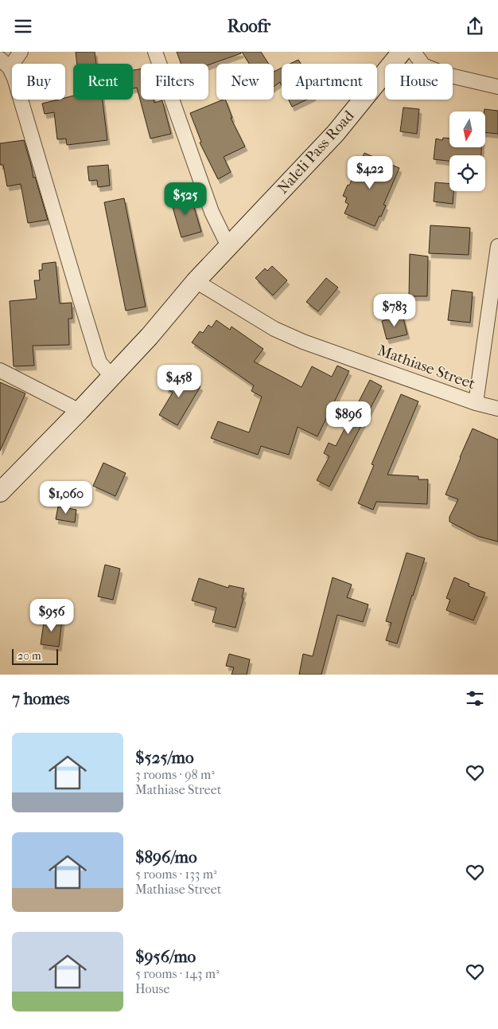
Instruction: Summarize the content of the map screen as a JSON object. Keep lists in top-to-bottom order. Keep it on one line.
{"streets":{"main road":["Naleli Pass Road"],"street":["Mathiase Street"]},"crossings":[["Naleli Pass Road","Mathiase Street"]],"scale_bar":"20 m","north":"bottom","page":{"header":"Roofr","chip":["Buy","Rent","Filters","New","Apartment","House"],"price":["$422","$525","$783","$458","$896","$1,060","$956"],"scale":"20 m","heading":"7 homes","list":[{"name":"$525/mo","note":"3 rooms · 98 m² · Mathiase Street"},{"name":"$896/mo","note":"5 rooms · 133 m² · Mathiase Street"},{"name":"$956/mo","note":"5 rooms · 143 m² · House"}]}}
